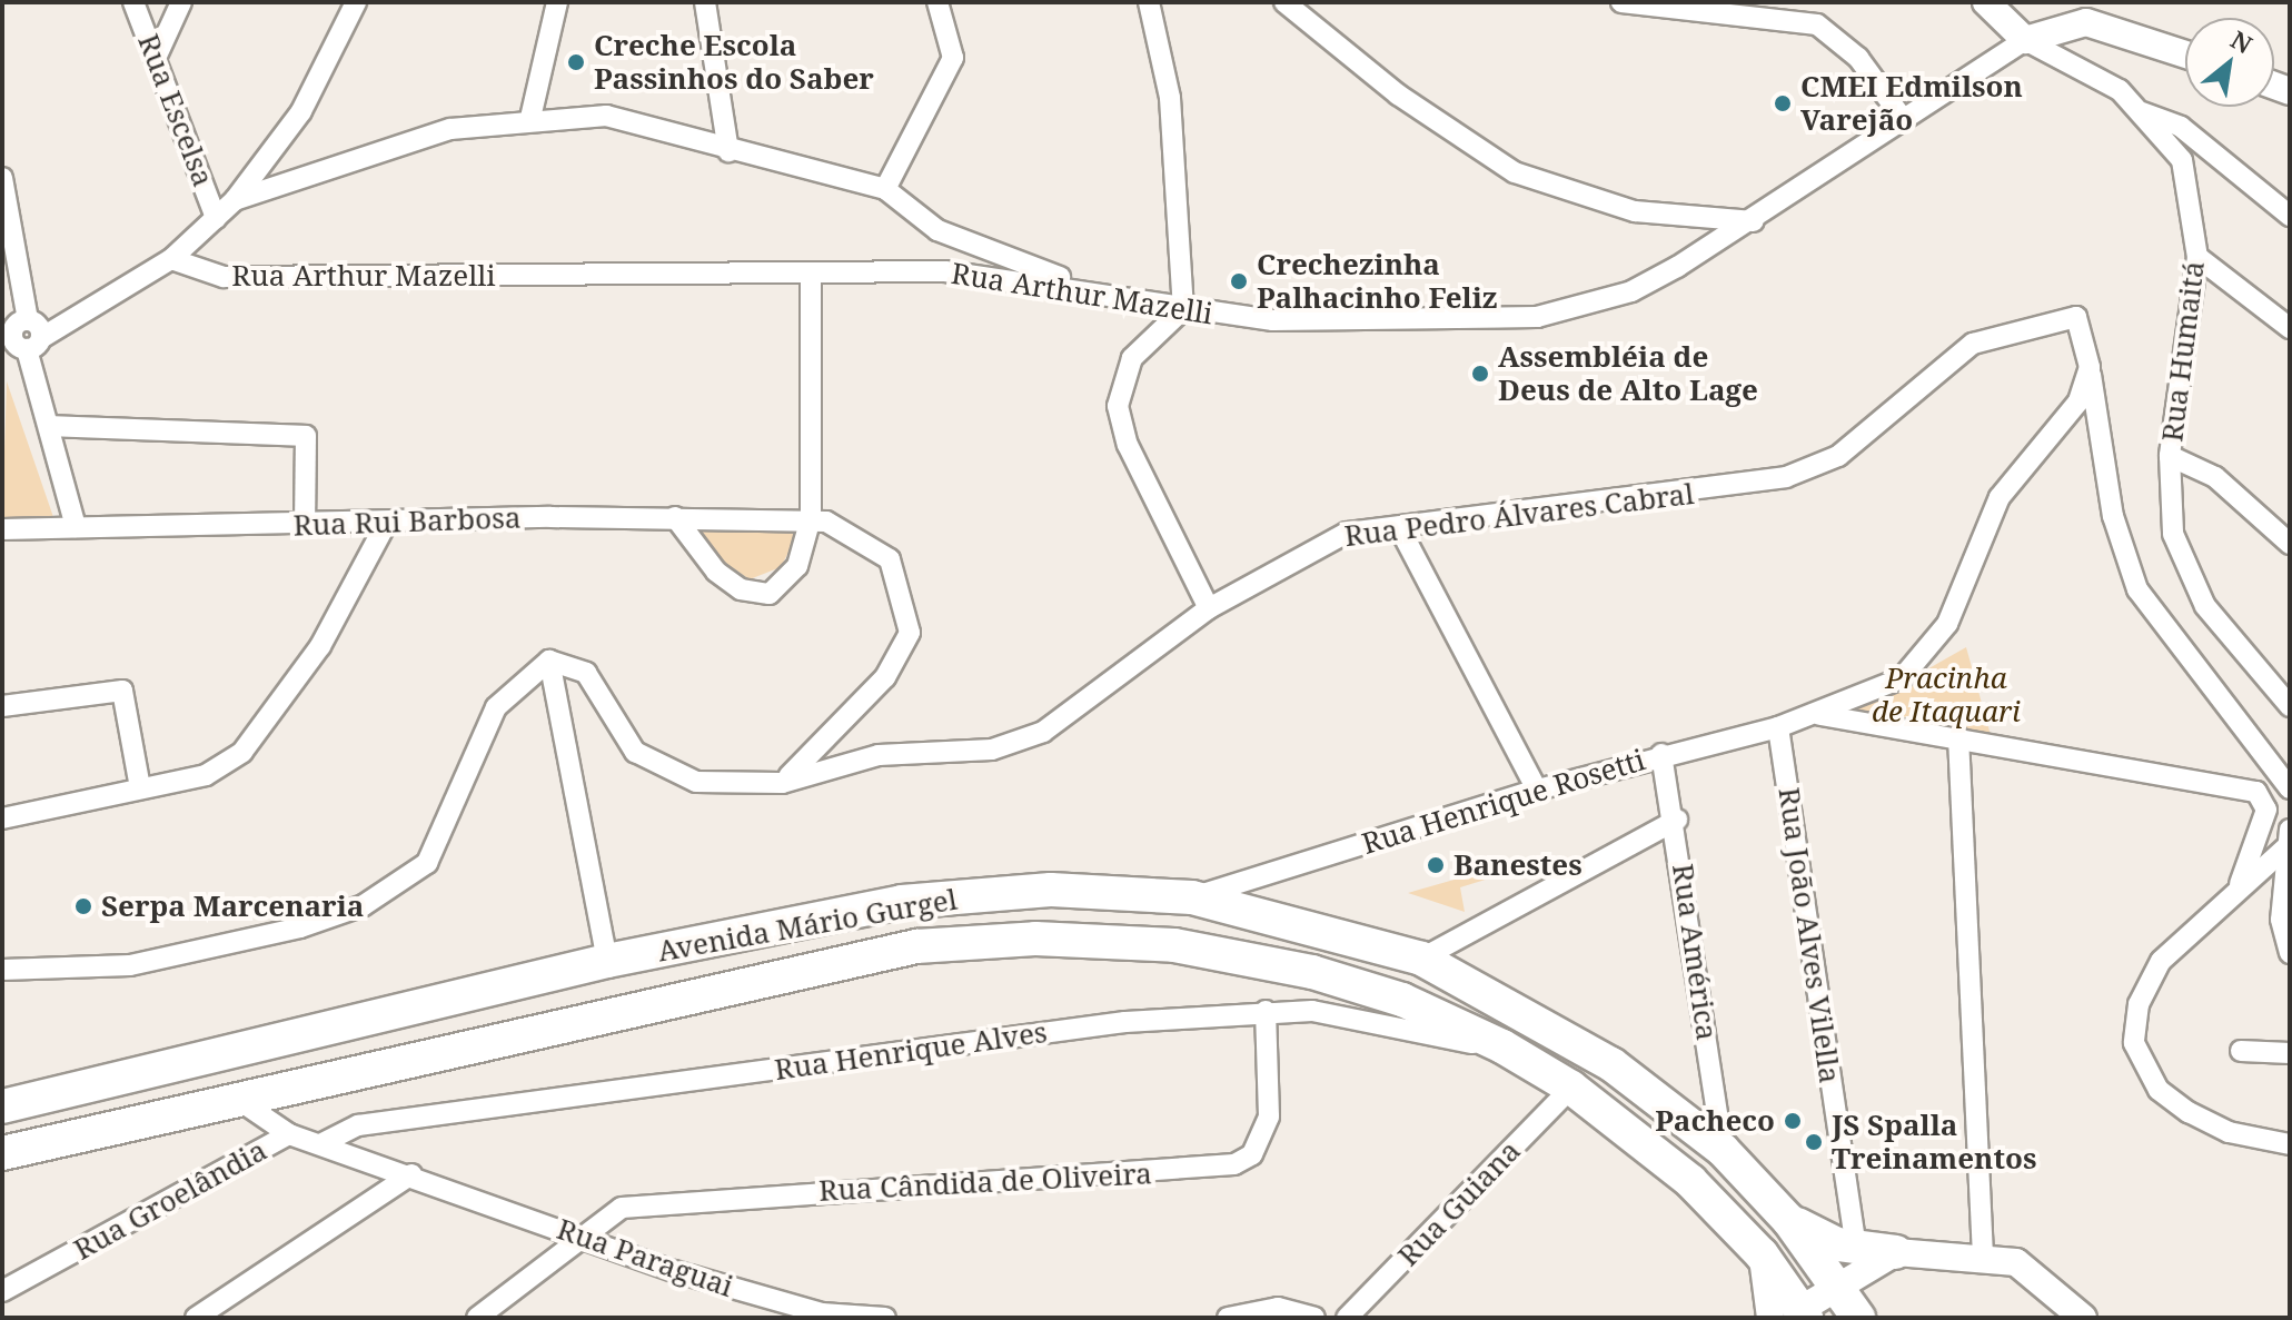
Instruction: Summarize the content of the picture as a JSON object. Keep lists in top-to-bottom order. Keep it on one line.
{"streets":{"main road":["Avenida Mário Gurgel"],"street":["Rua Escelsa","Rua Arthur Mazelli","Rua Humaitá","Rua Pedro Álvares Cabral","Rua Rui Barbosa","Rua Henrique Rosetti","Rua João Alves Vilella","Rua América","Rua Henrique Alves","Rua Cândida de Oliveira","Rua Groelândia","Rua Guiana","Rua Paraguai"]},"crossings":[["Rua Arthur Mazelli","Rua Humaitá"],["Rua Pedro Álvares Cabral","Rua Rui Barbosa"],["Rua Pedro Álvares Cabral","Rua Henrique Rosetti"],["Rua Henrique Rosetti","Avenida Mário Gurgel"],["Rua Henrique Rosetti","Rua João Alves Vilella"],["Rua Henrique Rosetti","Rua América"],["Avenida Mário Gurgel","Rua América"],["Avenida Mário Gurgel","Rua Henrique Alves"],["Avenida Mário Gurgel","Rua Groelândia"],["Avenida Mário Gurgel","Rua Guiana"],["Rua Henrique Alves","Rua Cândida de Oliveira"],["Rua Henrique Alves","Rua Paraguai"],["Rua Cândida de Oliveira","Rua Paraguai"],["Rua Groelândia","Rua Paraguai"]],"parks":["Pracinha de Itaquari"],"places":["Creche Escola Passinhos do Saber","CMEI Edmilson Varejão","Crechezinha Palhacinho Feliz","Assembléia de Deus de Alto Lage","Banestes","Serpa Marcenaria","Pacheco","JS Spalla Treinamentos"],"north":"top right"}
